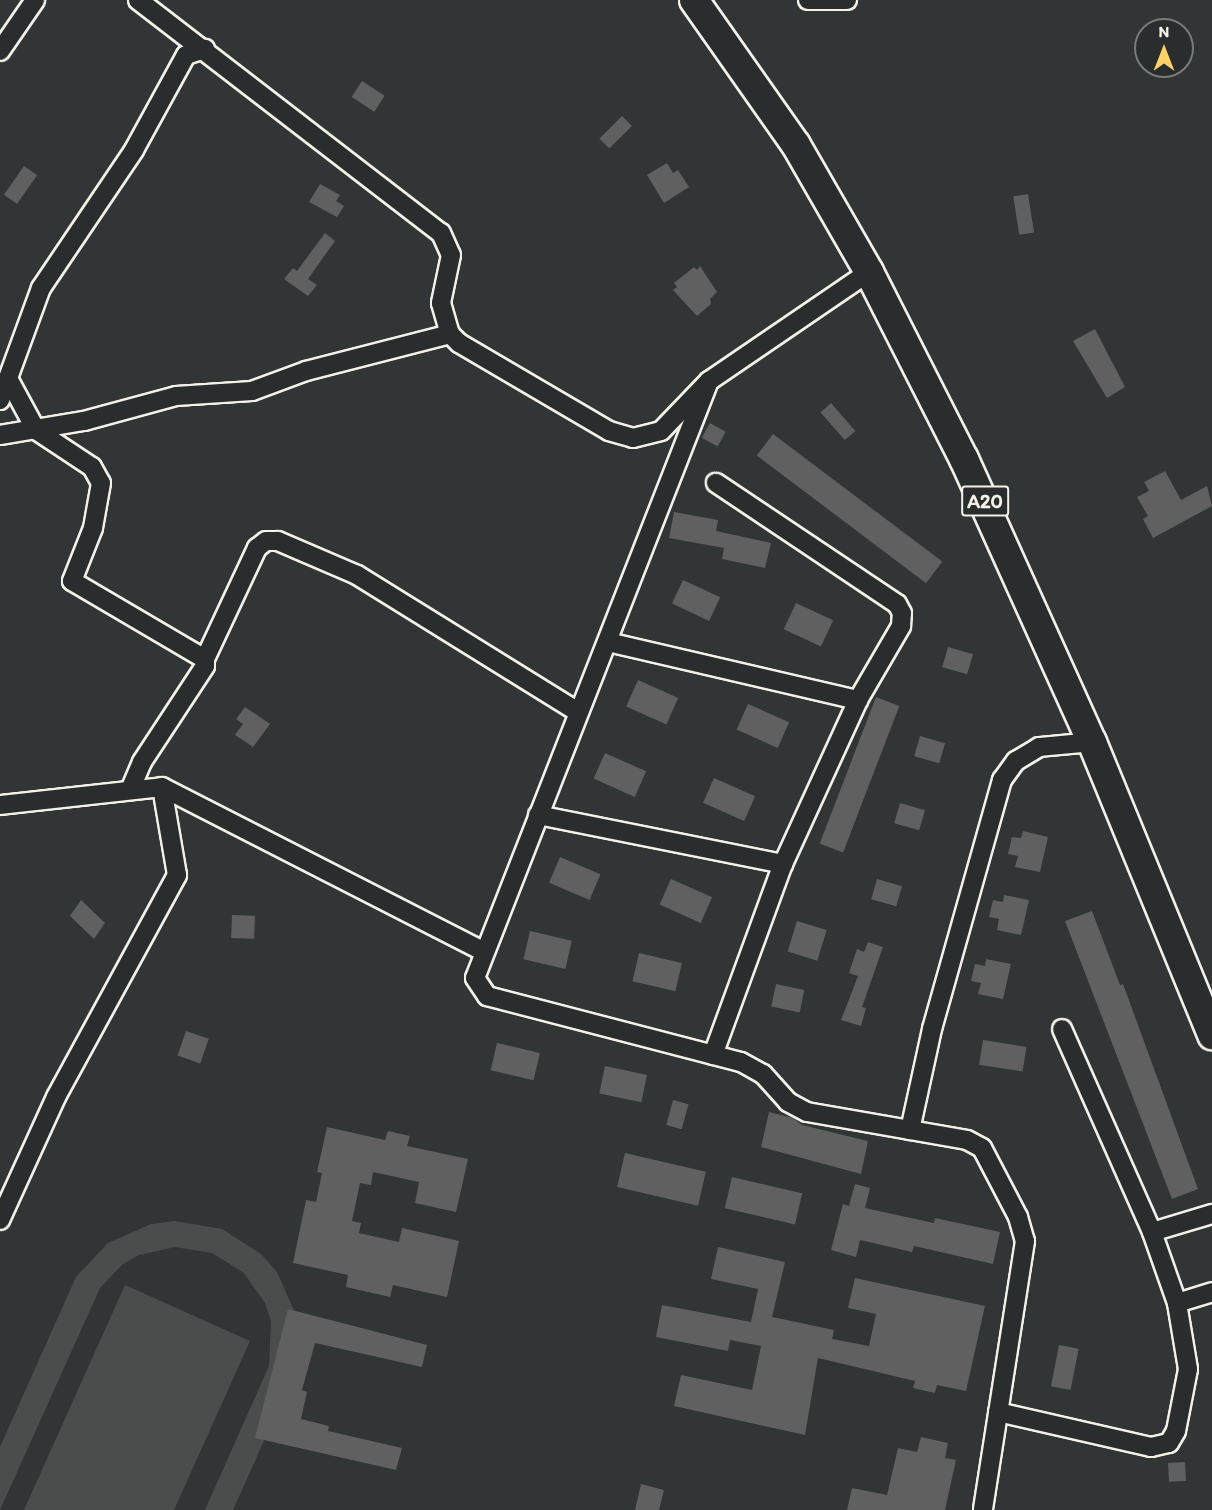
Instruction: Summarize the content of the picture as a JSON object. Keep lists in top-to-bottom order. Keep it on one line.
{"streets":{"main road":["A20"]},"north":"top"}
